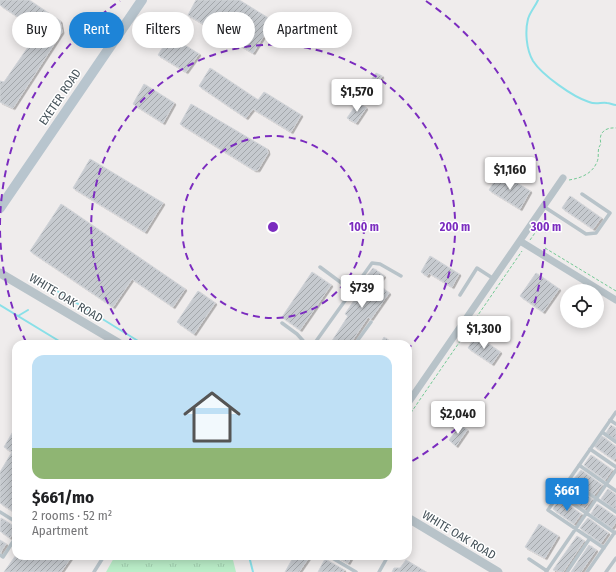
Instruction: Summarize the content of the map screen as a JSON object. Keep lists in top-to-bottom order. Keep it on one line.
{"streets":{"main road":["EXETER ROAD"],"street":["WHITE OAK ROAD"]},"page":{"chip":["Buy","Rent","Filters","New","Apartment"],"price":["$1,570","$1,160","$739","$1,300","$2,040","$661"],"list":[{"name":"$661/mo","note":"2 rooms · 52 m² · Apartment"}]},"rings":["100 m","200 m","300 m"]}
